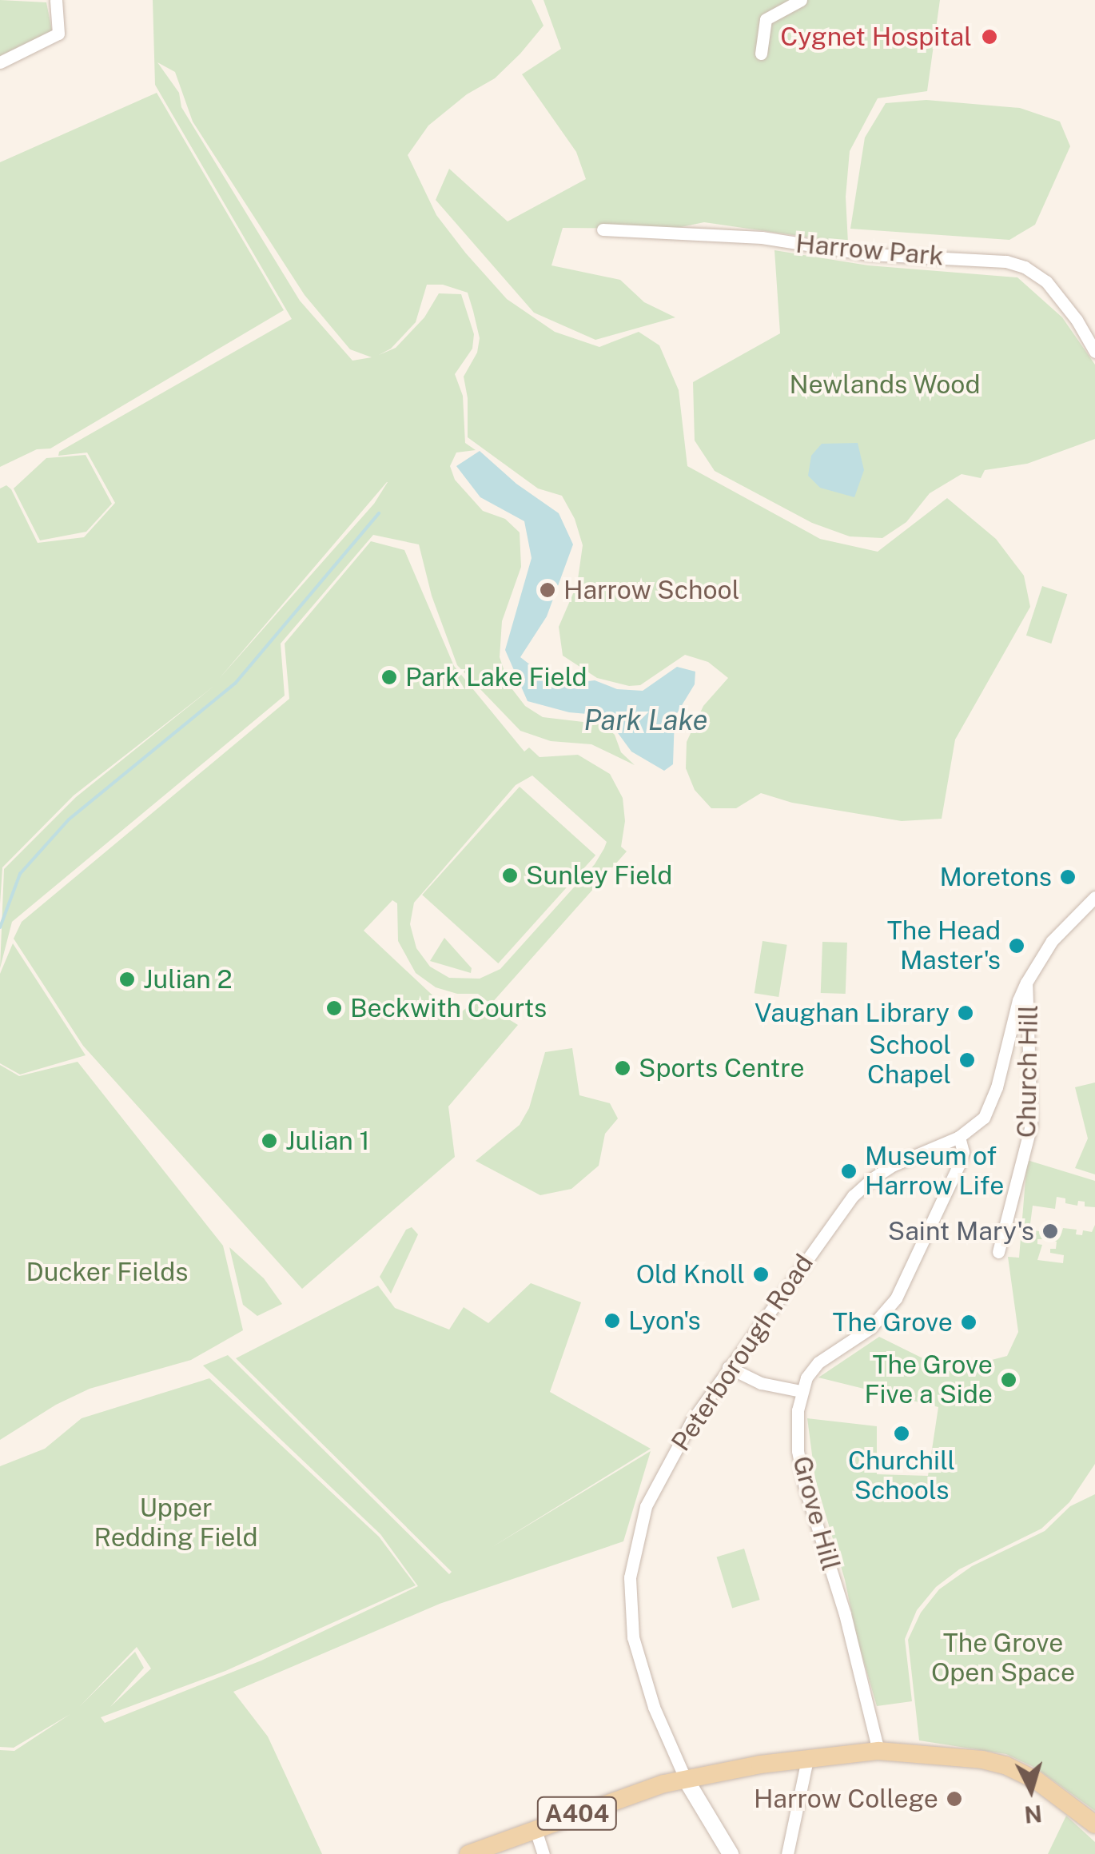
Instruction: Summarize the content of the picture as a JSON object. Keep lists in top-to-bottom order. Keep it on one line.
{"streets":{"main road":["Peterborough Road","A404"],"street":["Harrow Park","Church Hill","Grove Hill"]},"crossings":[["Peterborough Road","A404"],["Grove Hill","A404"]],"water":["Park Lake"],"parks":["Newlands Wood","Ducker Fields","Upper Redding Field","The Grove Open Space"],"places":["Cygnet Hospital","Harrow School","Park Lake Field","Sunley Field","Moretons","The Head Master's","Julian 2","Beckwith Courts","Vaughan Library","School Chapel","Sports Centre","Julian 1","Museum of Harrow Life","Saint Mary's","Old Knoll","Lyon's","The Grove","The Grove Five a Side","Churchill Schools","Harrow College"],"north":"bottom"}
